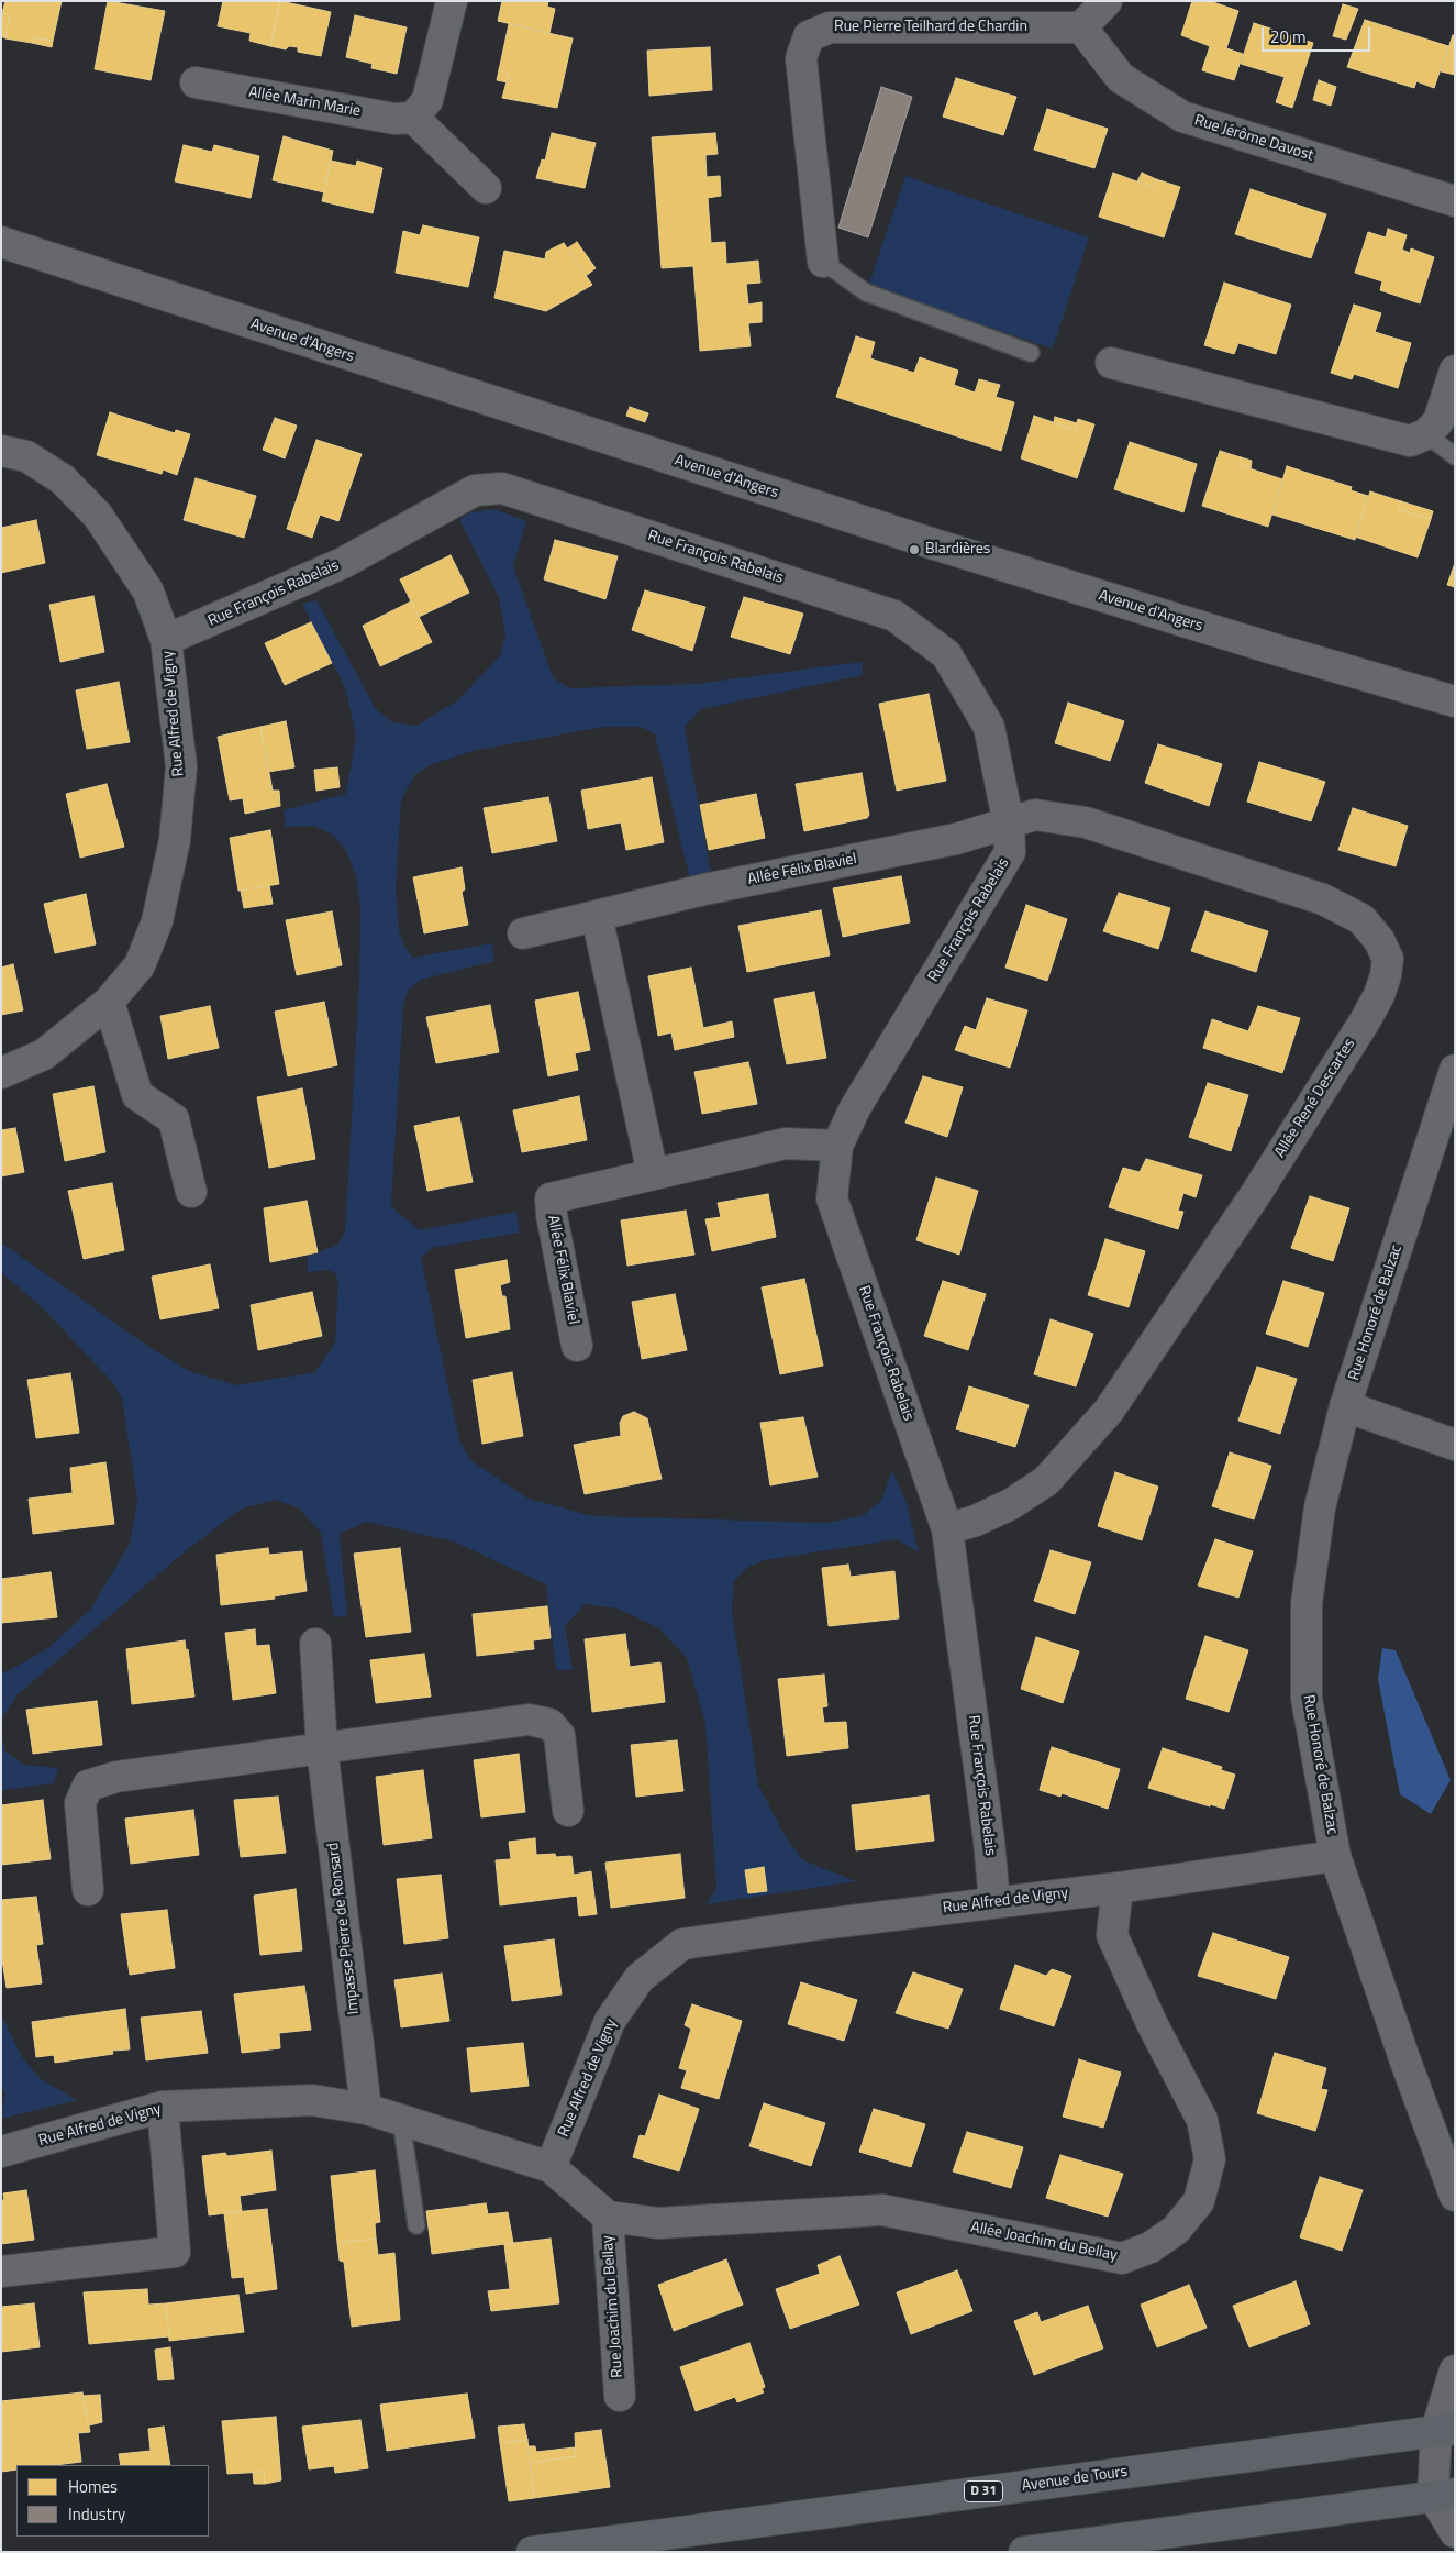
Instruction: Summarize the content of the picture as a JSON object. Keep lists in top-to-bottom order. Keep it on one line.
{"streets":{"main road":["Avenue de Tours","D 31"],"street":["Rue Pierre Teilhard de Chardin","Allée Marin Marie","Rue Jérôme Davost","Avenue d'Angers","Rue François Rabelais","Rue Alfred de Vigny","Allée Félix Blaviel","Allée René Descartes","Rue Honoré de Balzac","Impasse Pierre de Ronsard","Allée Joachim du Bellay","Rue Joachim du Bellay"]},"crossings":[["Rue Pierre Teilhard de Chardin","Rue Jérôme Davost"],["Rue François Rabelais","Rue Alfred de Vigny"],["Rue François Rabelais","Allée Félix Blaviel"],["Rue François Rabelais","Allée René Descartes"],["Rue Alfred de Vigny","Rue Honoré de Balzac"],["Rue Alfred de Vigny","Impasse Pierre de Ronsard"],["Rue Alfred de Vigny","Allée Joachim du Bellay"],["Allée Félix Blaviel","Allée René Descartes"],["Allée Joachim du Bellay","Rue Joachim du Bellay"]],"places":["Blardières"],"legend":["Homes","Industry"],"scale_bar":"20 m"}
